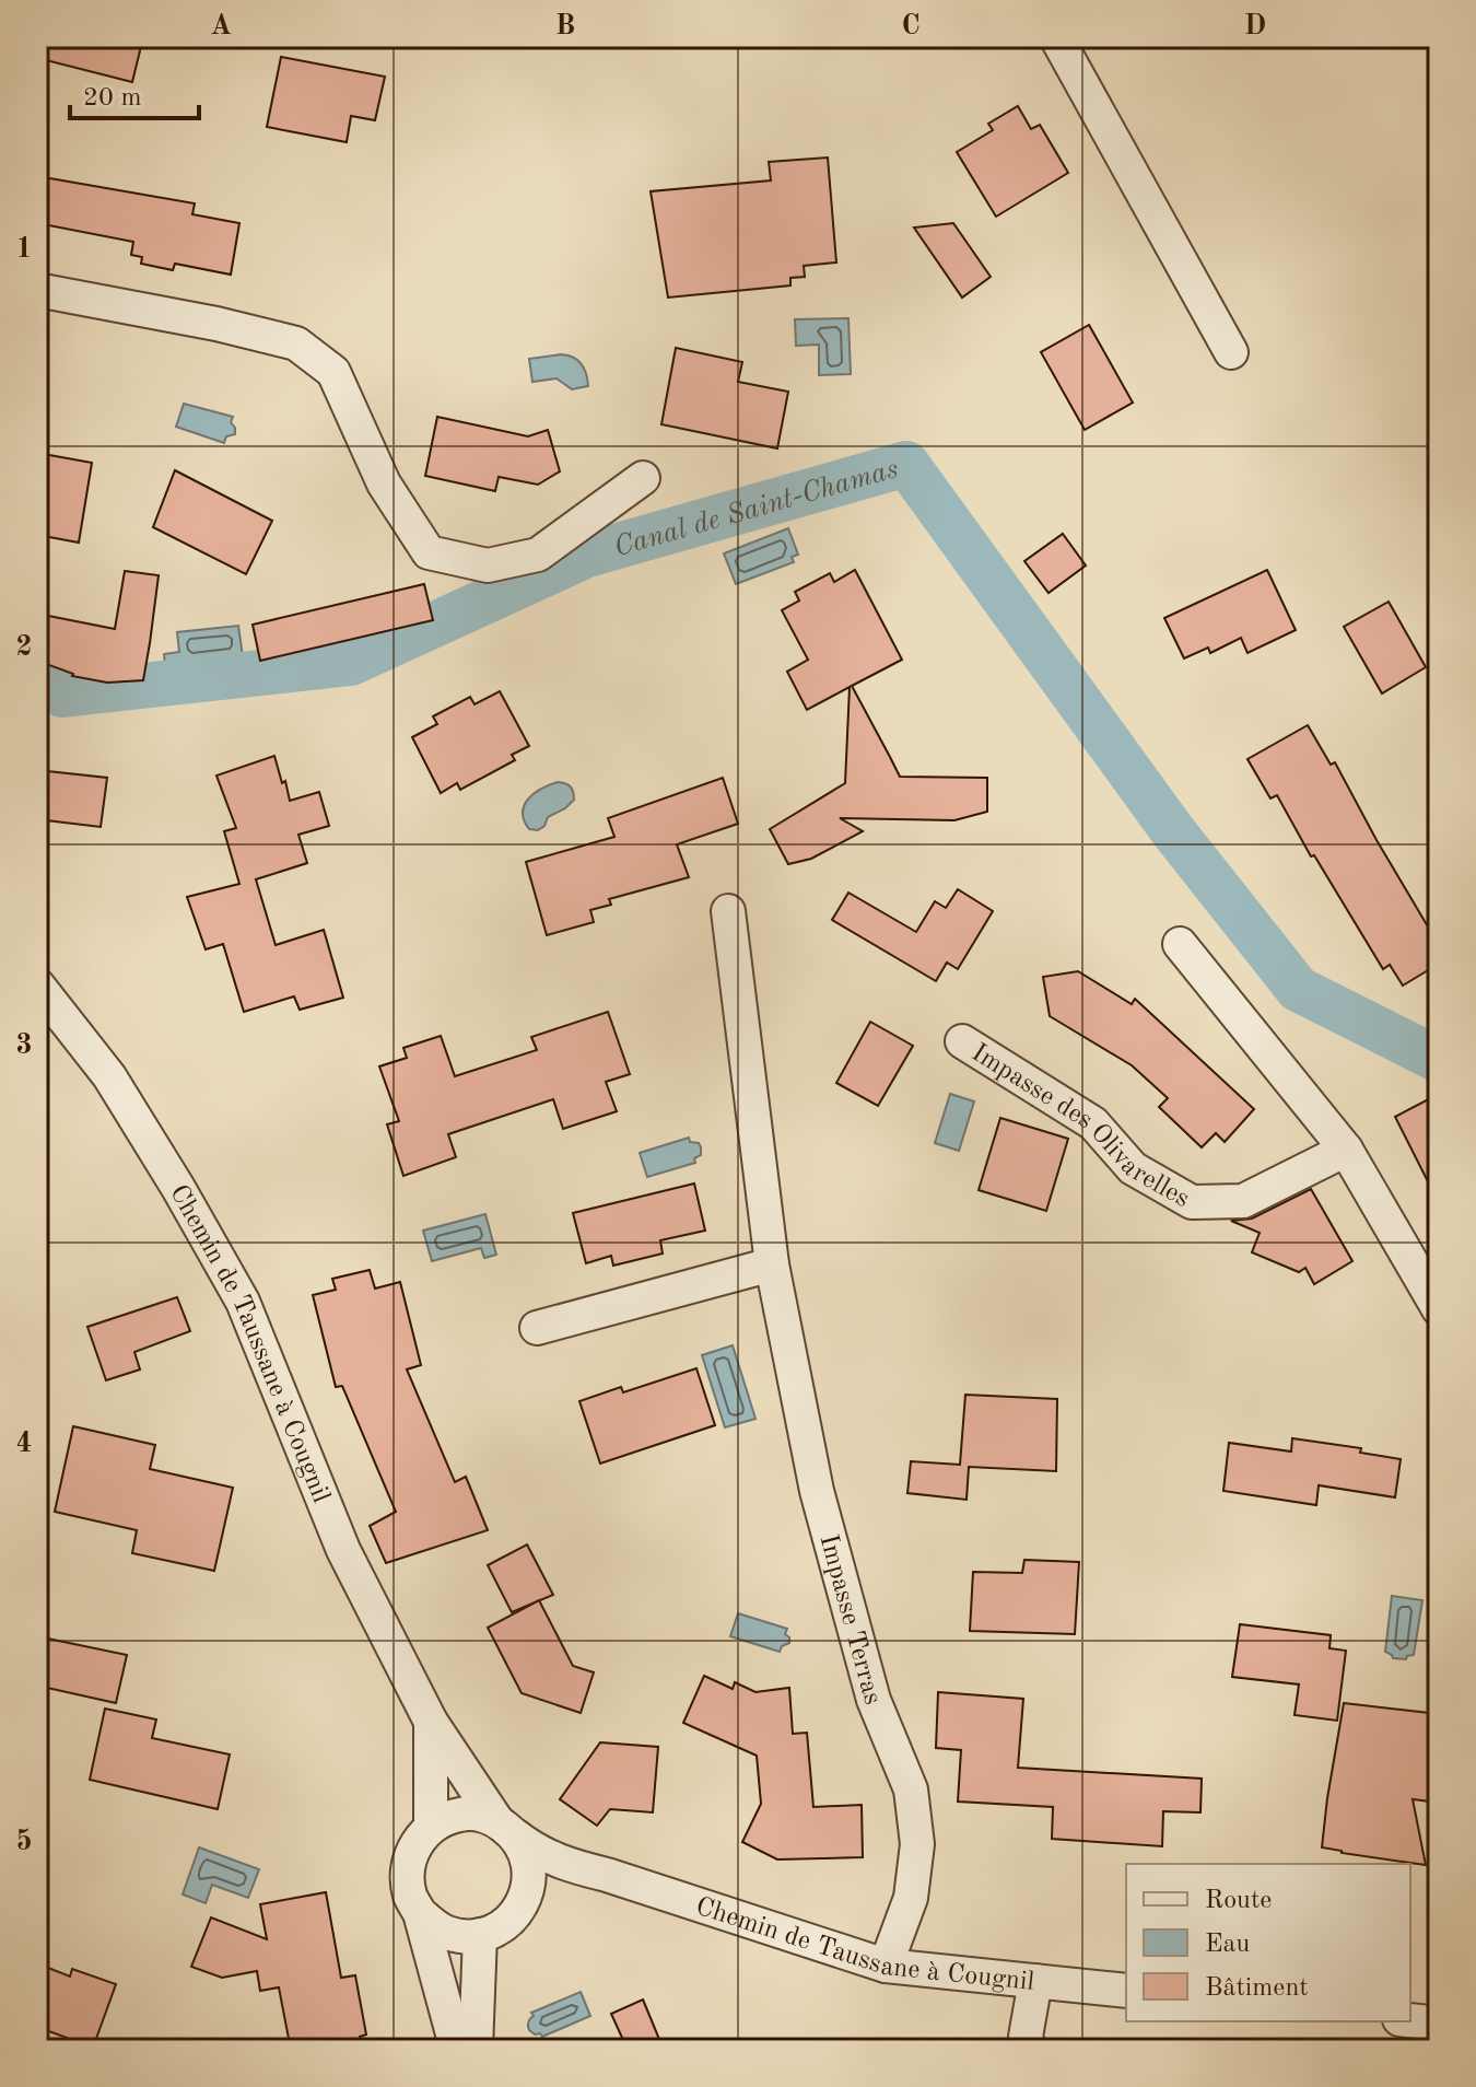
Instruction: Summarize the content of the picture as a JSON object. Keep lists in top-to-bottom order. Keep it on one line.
{"streets":{"street":["Impasse des Olivarelles","Chemin de Taussane à Cougnil","Impasse Terras"]},"crossings":[["Chemin de Taussane à Cougnil","Impasse Terras"]],"water":["Canal de Saint-Chamas"],"legend":["Route","Eau","Bâtiment"],"scale_bar":"20 m","grid":{"columns":["A","B","C","D"],"rows":["1","2","3","4","5"]}}
